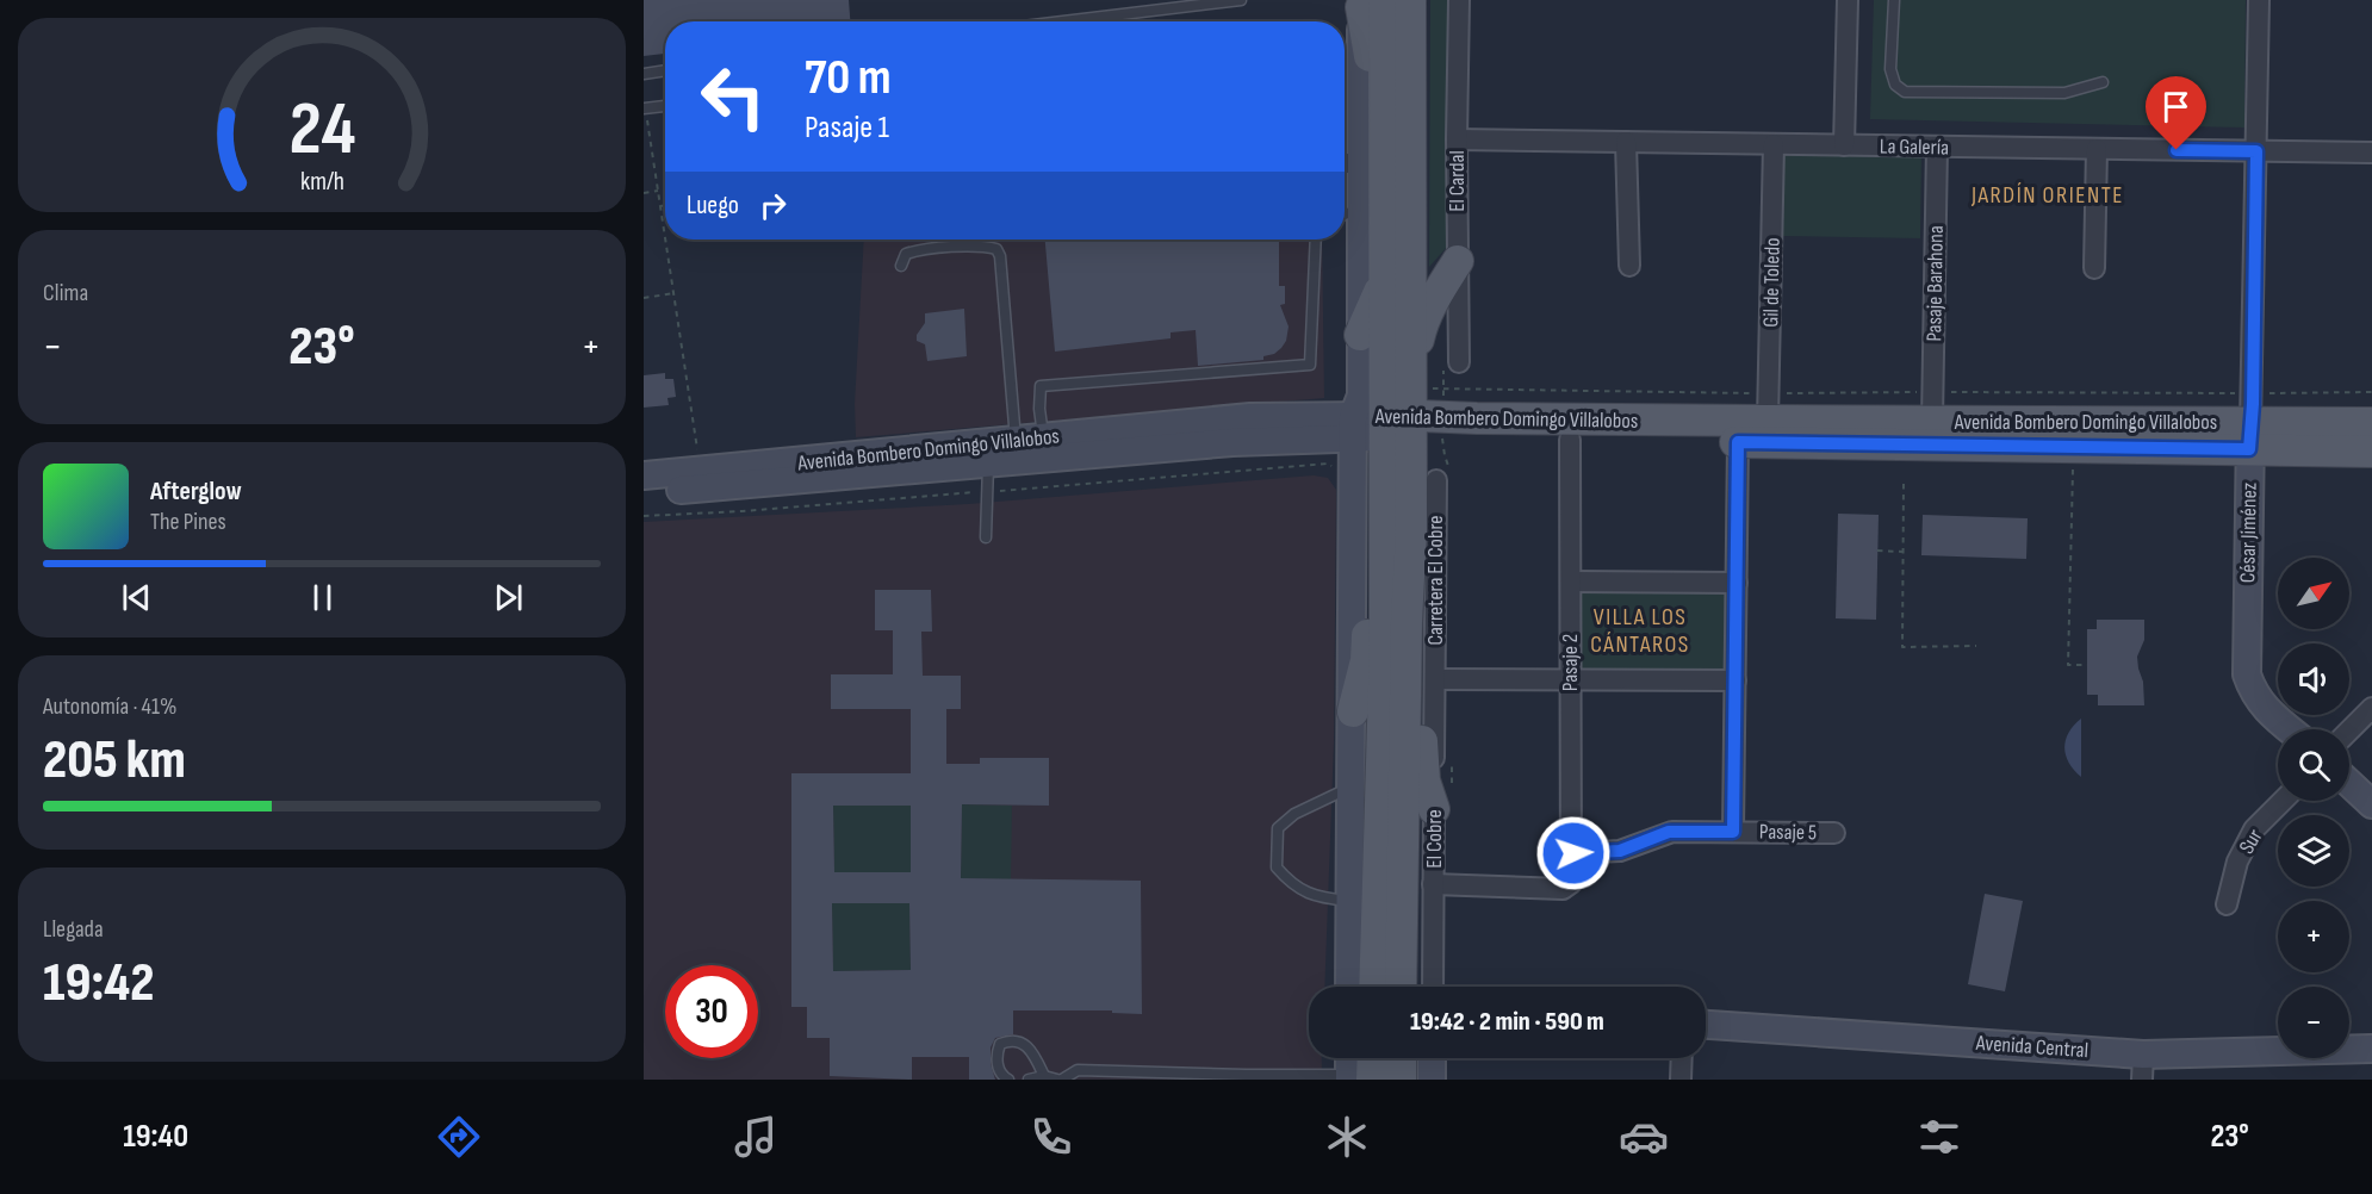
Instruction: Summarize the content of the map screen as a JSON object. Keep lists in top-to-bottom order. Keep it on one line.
{"streets":{"main road":["Avenida Bombero Domingo Villalobos"],"street":["La Galería","El Cardal","Gil de Toledo","Pasaje Barahona","César Jiménez","Carretera El Cobre","Pasaje 2","Pasaje 5","El Cobre","Sur","Avenida Central"]},"crossings":[["La Galería","El Cardal"],["La Galería","Gil de Toledo"],["La Galería","Pasaje Barahona"],["La Galería","César Jiménez"],["Gil de Toledo","Avenida Bombero Domingo Villalobos"],["Pasaje Barahona","Avenida Bombero Domingo Villalobos"],["Avenida Bombero Domingo Villalobos","César Jiménez"],["Avenida Bombero Domingo Villalobos","Pasaje 2"],["Carretera El Cobre","El Cobre"],["Pasaje 2","Pasaje 5"],["Pasaje 2","El Cobre"]],"districts":["JARDÍN ORIENTE","VILLA LOS CÁNTAROS"],"north":"top right","page":{"turn":["70 m","Pasaje 1"],"then":"Luego","tile":["Clima",["Autonomía · 41%","205 km"],["Llegada","19:42"]],"heat":["−","23°","+"],"song":["Afterglow","The Pines"],"map_buttons":["+","−"],"limit":"30","trip":"19:42 · 2 min · 590 m","tabs":["19:40","23°"],"gauge":["24","km/h"]}}
